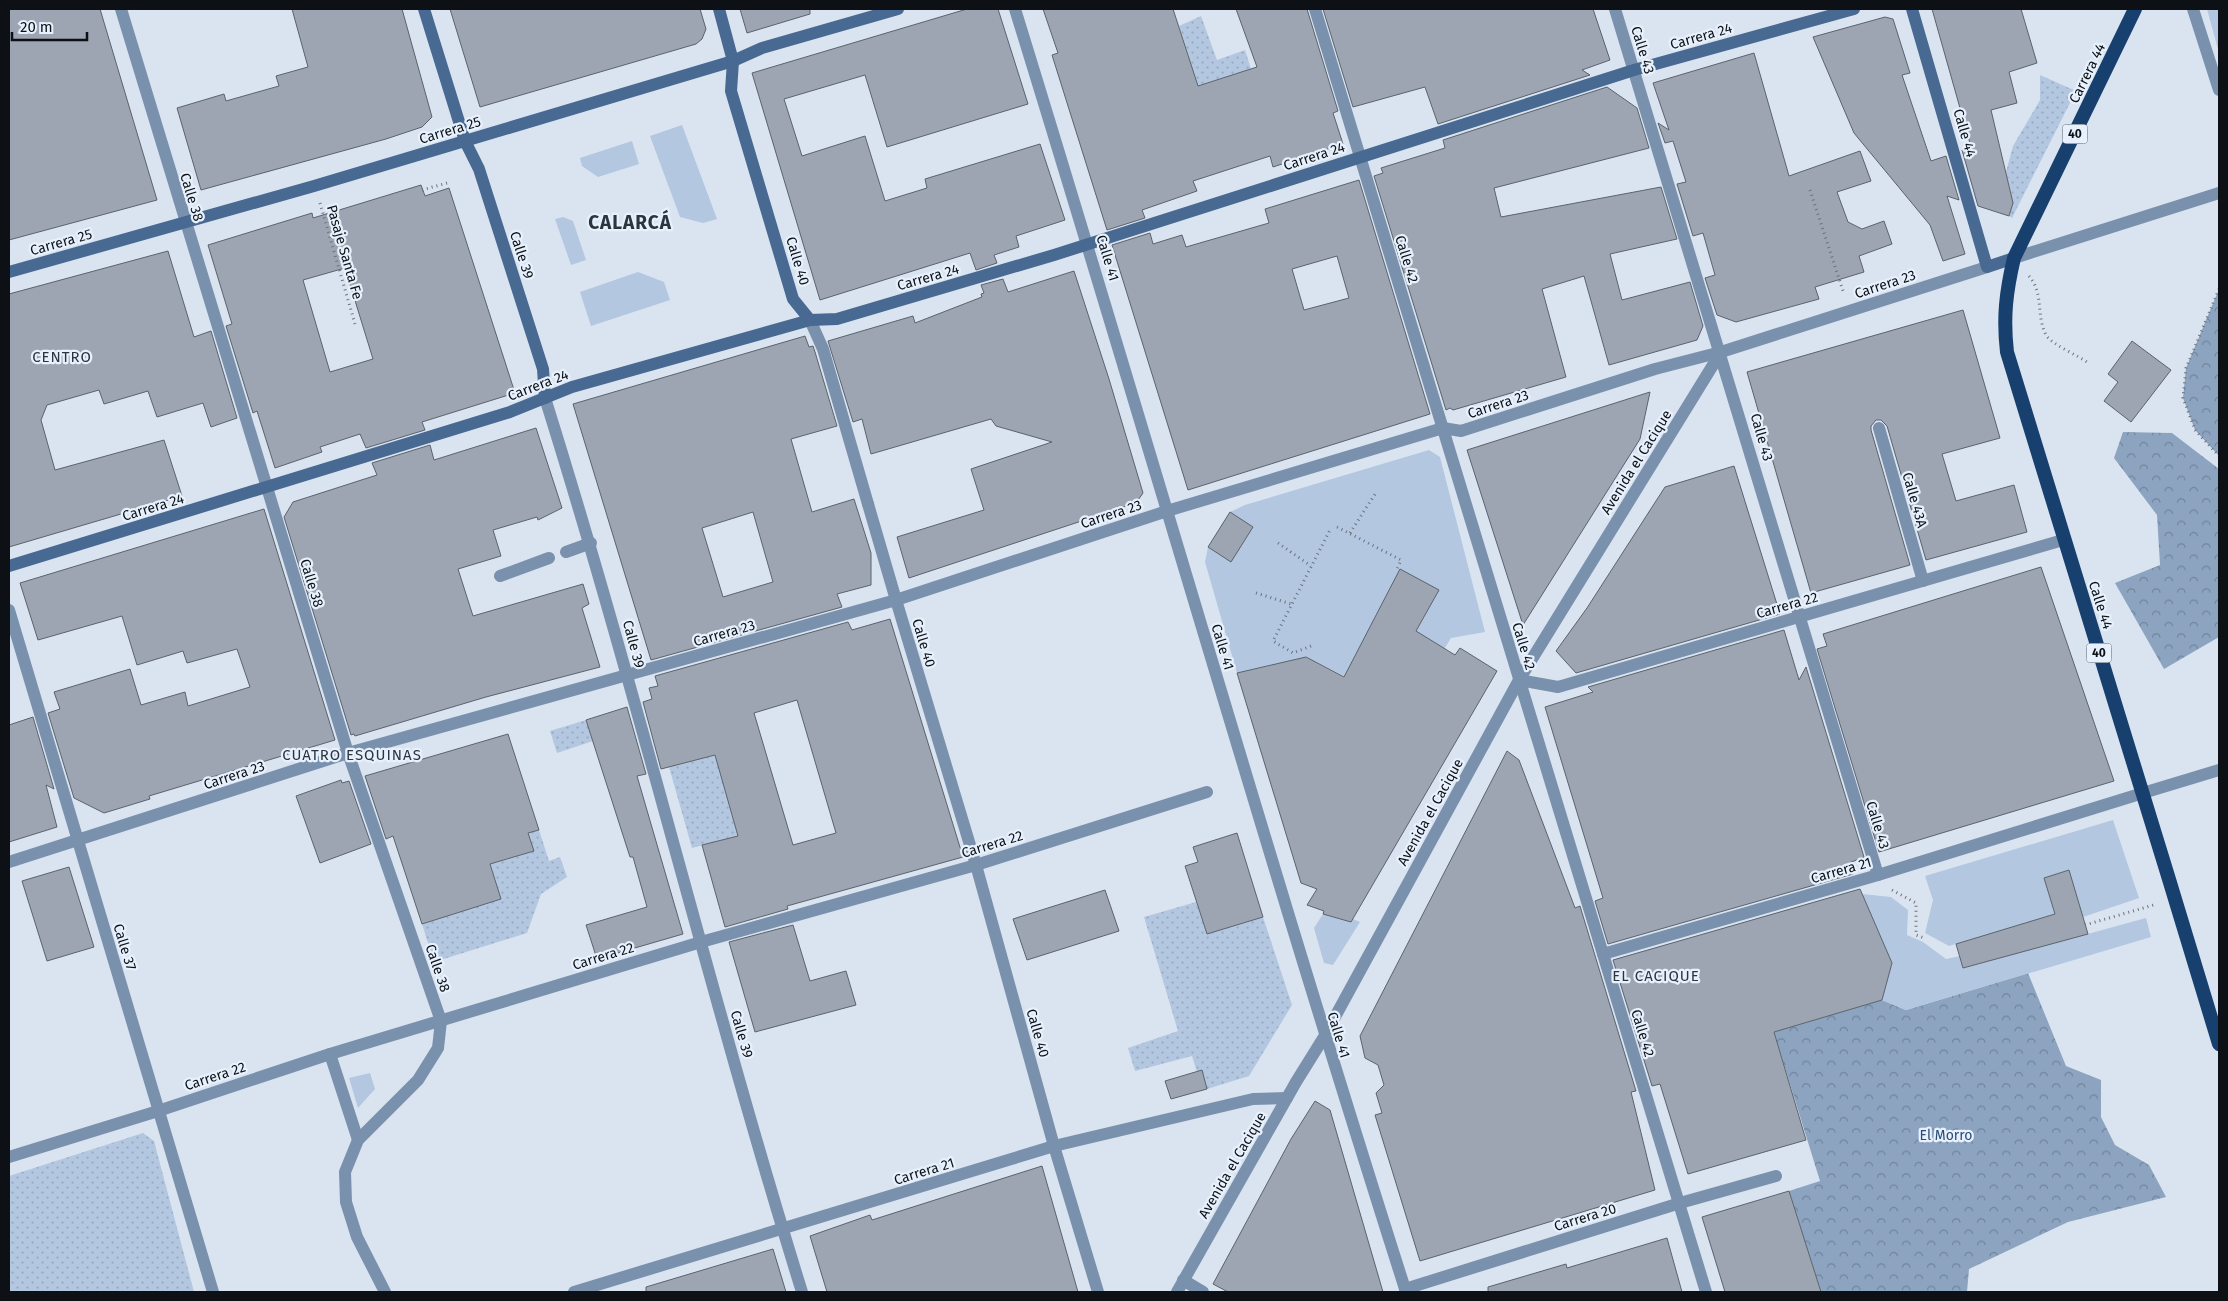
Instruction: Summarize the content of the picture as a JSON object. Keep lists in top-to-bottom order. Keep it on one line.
{"streets":{"highway":["Carrera 44","Calle 44","40"],"main road":["Carrera 24","Carrera 25","Calle 39","Calle 40","Carrera 23"],"street":["Calle 43","Calle 38","Calle 41","Calle 42","Avenida el Cacique","Calle 43A","Carrera 22","Carrera 21","Calle 37","Carrera 20"],"path":["Pasaje Santa Fe"]},"crossings":[["Carrera 24","Calle 43"],["Carrera 24","Calle 38"],["Carrera 24","Calle 39"],["Carrera 24","Calle 41"],["Carrera 24","Calle 42"],["Carrera 24","Calle 40"],["Calle 43","Carrera 23"],["Calle 43","Avenida el Cacique"],["Calle 43","Carrera 22"],["Calle 43","Carrera 21"],["Carrera 44","Calle 44"],["Carrera 44","Carrera 23"],["Carrera 25","Calle 38"],["Carrera 25","Pasaje Santa Fe"],["Carrera 25","Calle 39"],["Carrera 25","Calle 40"],["Calle 44","Carrera 23"],["Calle 44","Carrera 22"],["Calle 44","Carrera 21"],["Calle 38","Carrera 23"],["Calle 38","Carrera 22"],["Calle 39","Carrera 23"],["Calle 39","Carrera 22"],["Calle 39","Carrera 21"],["Calle 41","Carrera 23"],["Calle 41","Avenida el Cacique"],["Calle 41","Carrera 20"],["Calle 42","Carrera 23"],["Calle 42","Avenida el Cacique"],["Calle 42","Carrera 22"],["Calle 42","Carrera 21"],["Calle 42","Carrera 20"],["Calle 40","Carrera 23"],["Calle 40","Carrera 22"],["Calle 40","Carrera 21"],["Carrera 23","Avenida el Cacique"],["Carrera 23","Calle 37"],["Avenida el Cacique","Carrera 22"],["Avenida el Cacique","Carrera 21"],["Calle 43A","Carrera 22"],["Carrera 22","Calle 37"]],"districts":["CALARCÁ","CENTRO","CUATRO ESQUINAS","EL CACIQUE"],"parks":["El Morro"],"scale_bar":"20 m"}
